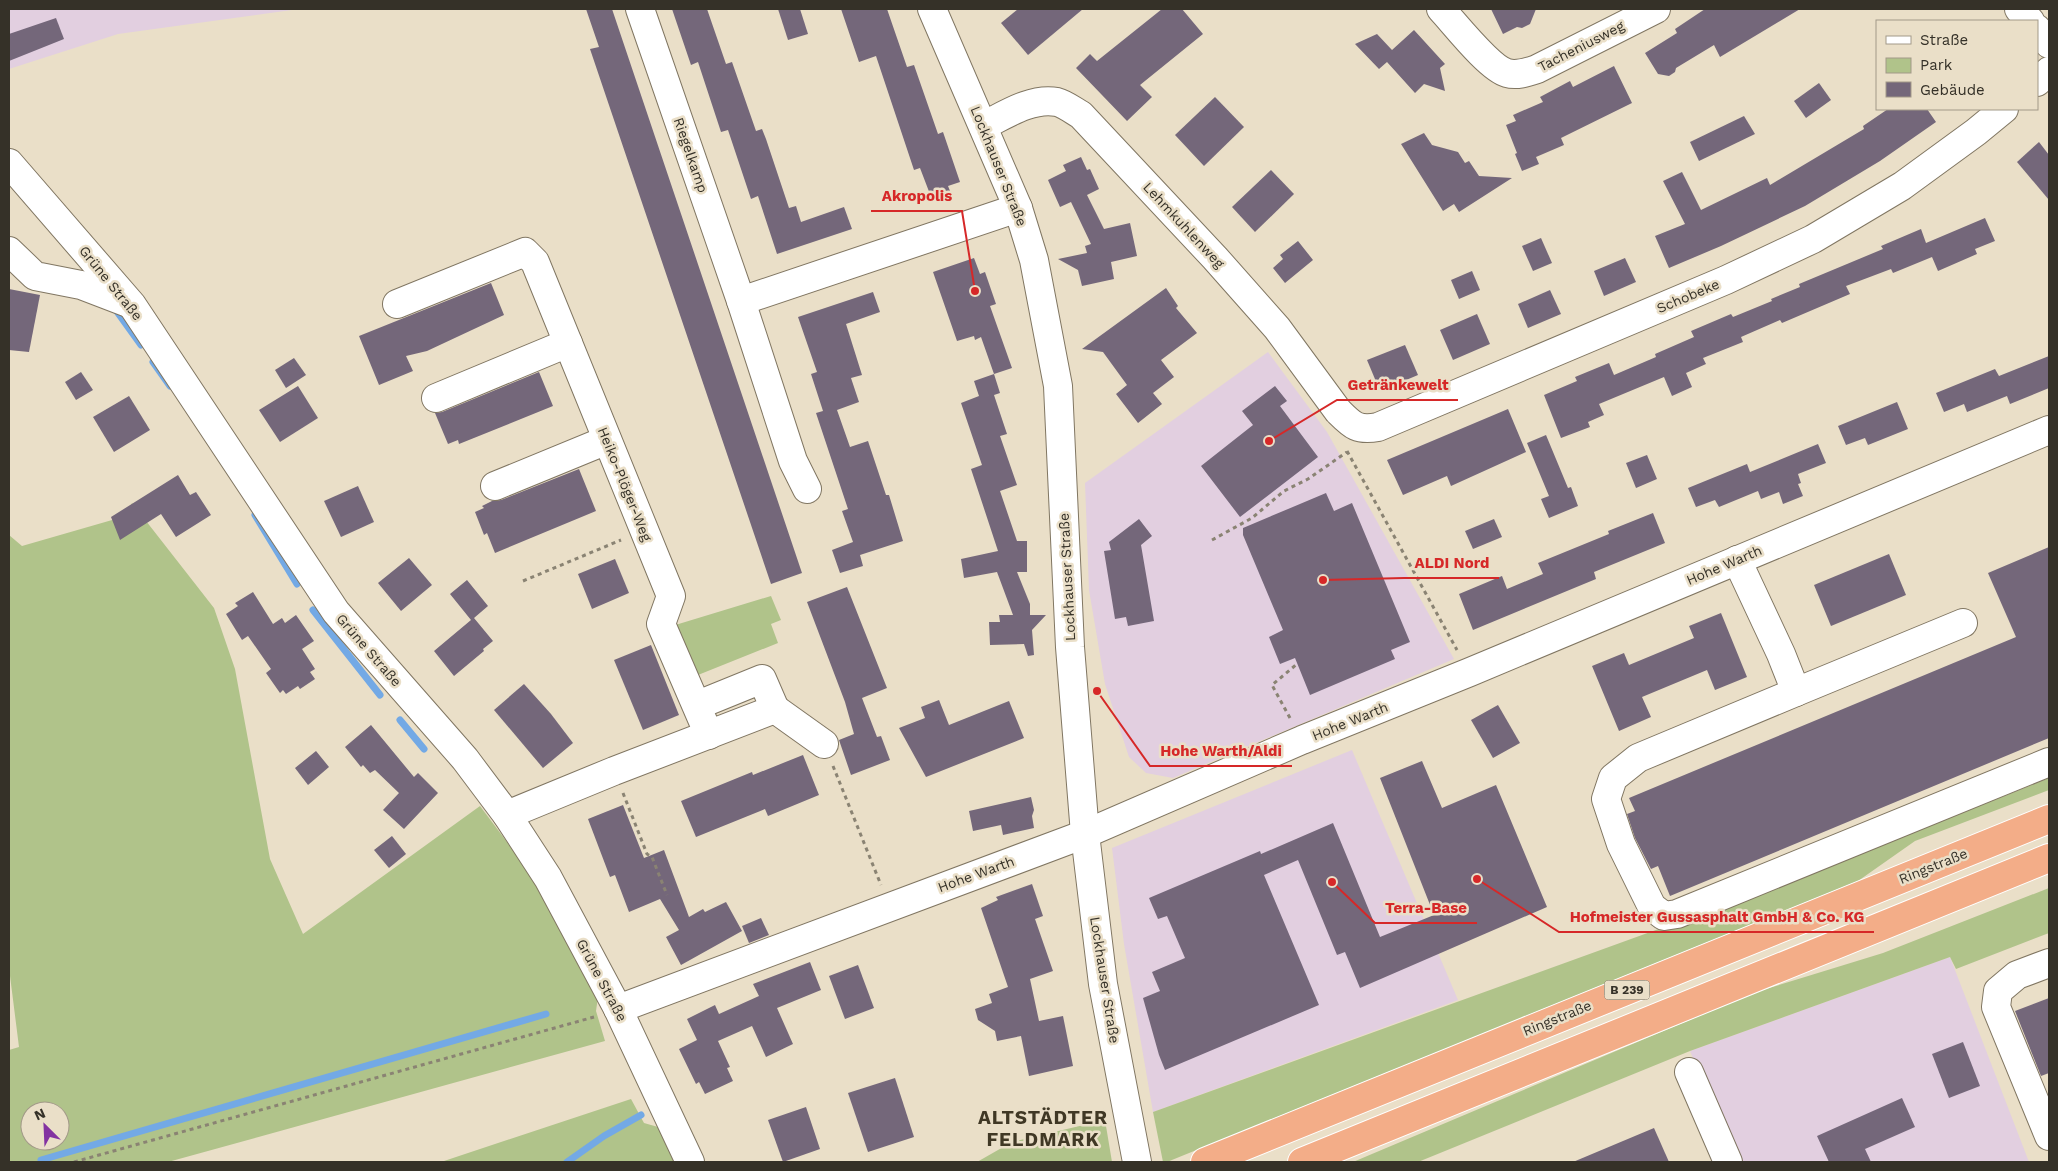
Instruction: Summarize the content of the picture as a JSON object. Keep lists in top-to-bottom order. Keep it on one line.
{"streets":{"highway":["Ringstraße","B 239"],"street":["Tacheniusweg","Riegelkamp","Lockhauser Straße","Lehmkuhlenweg","Grüne Straße","Schobeke","Heiko-Plöger-Weg","Hohe Warth"]},"crossings":[["Lockhauser Straße","Lehmkuhlenweg"],["Lockhauser Straße","Hohe Warth"],["Lehmkuhlenweg","Schobeke"],["Grüne Straße","Hohe Warth"]],"districts":["ALTSTÄDTER FELDMARK"],"places":["Akropolis","Getränkewelt","ALDI Nord","Hohe Warth/Aldi","Hofmeister Gussasphalt GmbH & Co. KG","Terra-Base"],"legend":["Straße","Park","Gebäude"],"north":"top left"}
